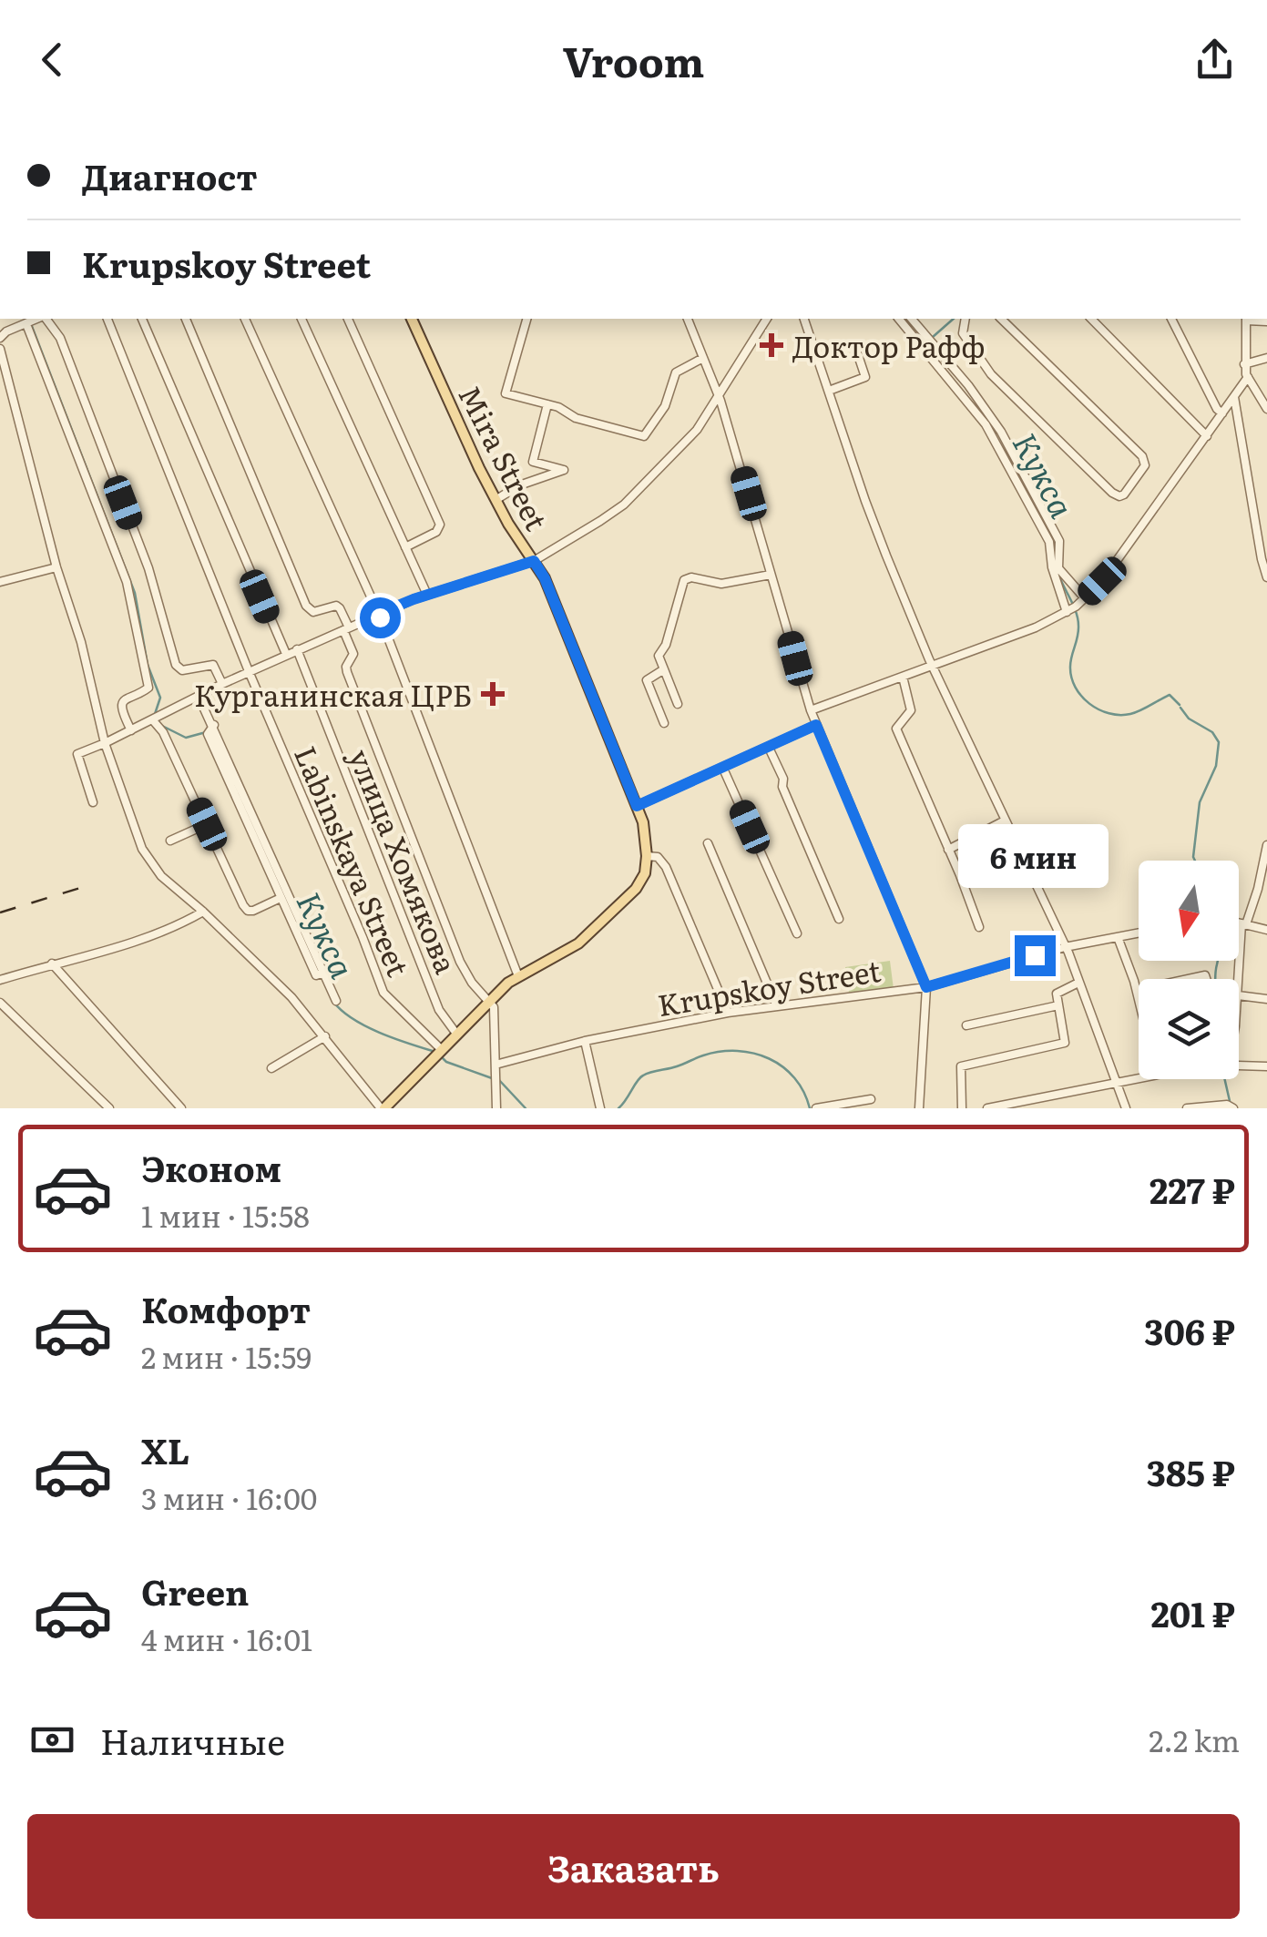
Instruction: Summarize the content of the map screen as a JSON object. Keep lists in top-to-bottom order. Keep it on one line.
{"streets":{"main road":["Mira Street"],"street":["Labinskaya Street","улица Хомякова","Krupskoy Street"]},"water":["Кукса"],"places":{"health":["Доктор Рафф","Курганинская ЦРБ"]},"north":"bottom","page":{"header":"Vroom","banner":["Диагност","Krupskoy Street"],"bubble":"6 мин","list":[{"name":"Эконом","note":"1 мин · 15:58","value":"227 ₽"},{"name":"Комфорт","note":"2 мин · 15:59","value":"306 ₽"},{"name":"XL","note":"3 мин · 16:00","value":"385 ₽"},{"name":"Green","note":"4 мин · 16:01","value":"201 ₽"}],"pay":["Наличные","2.2 km"],"buttons":"Заказать"}}
